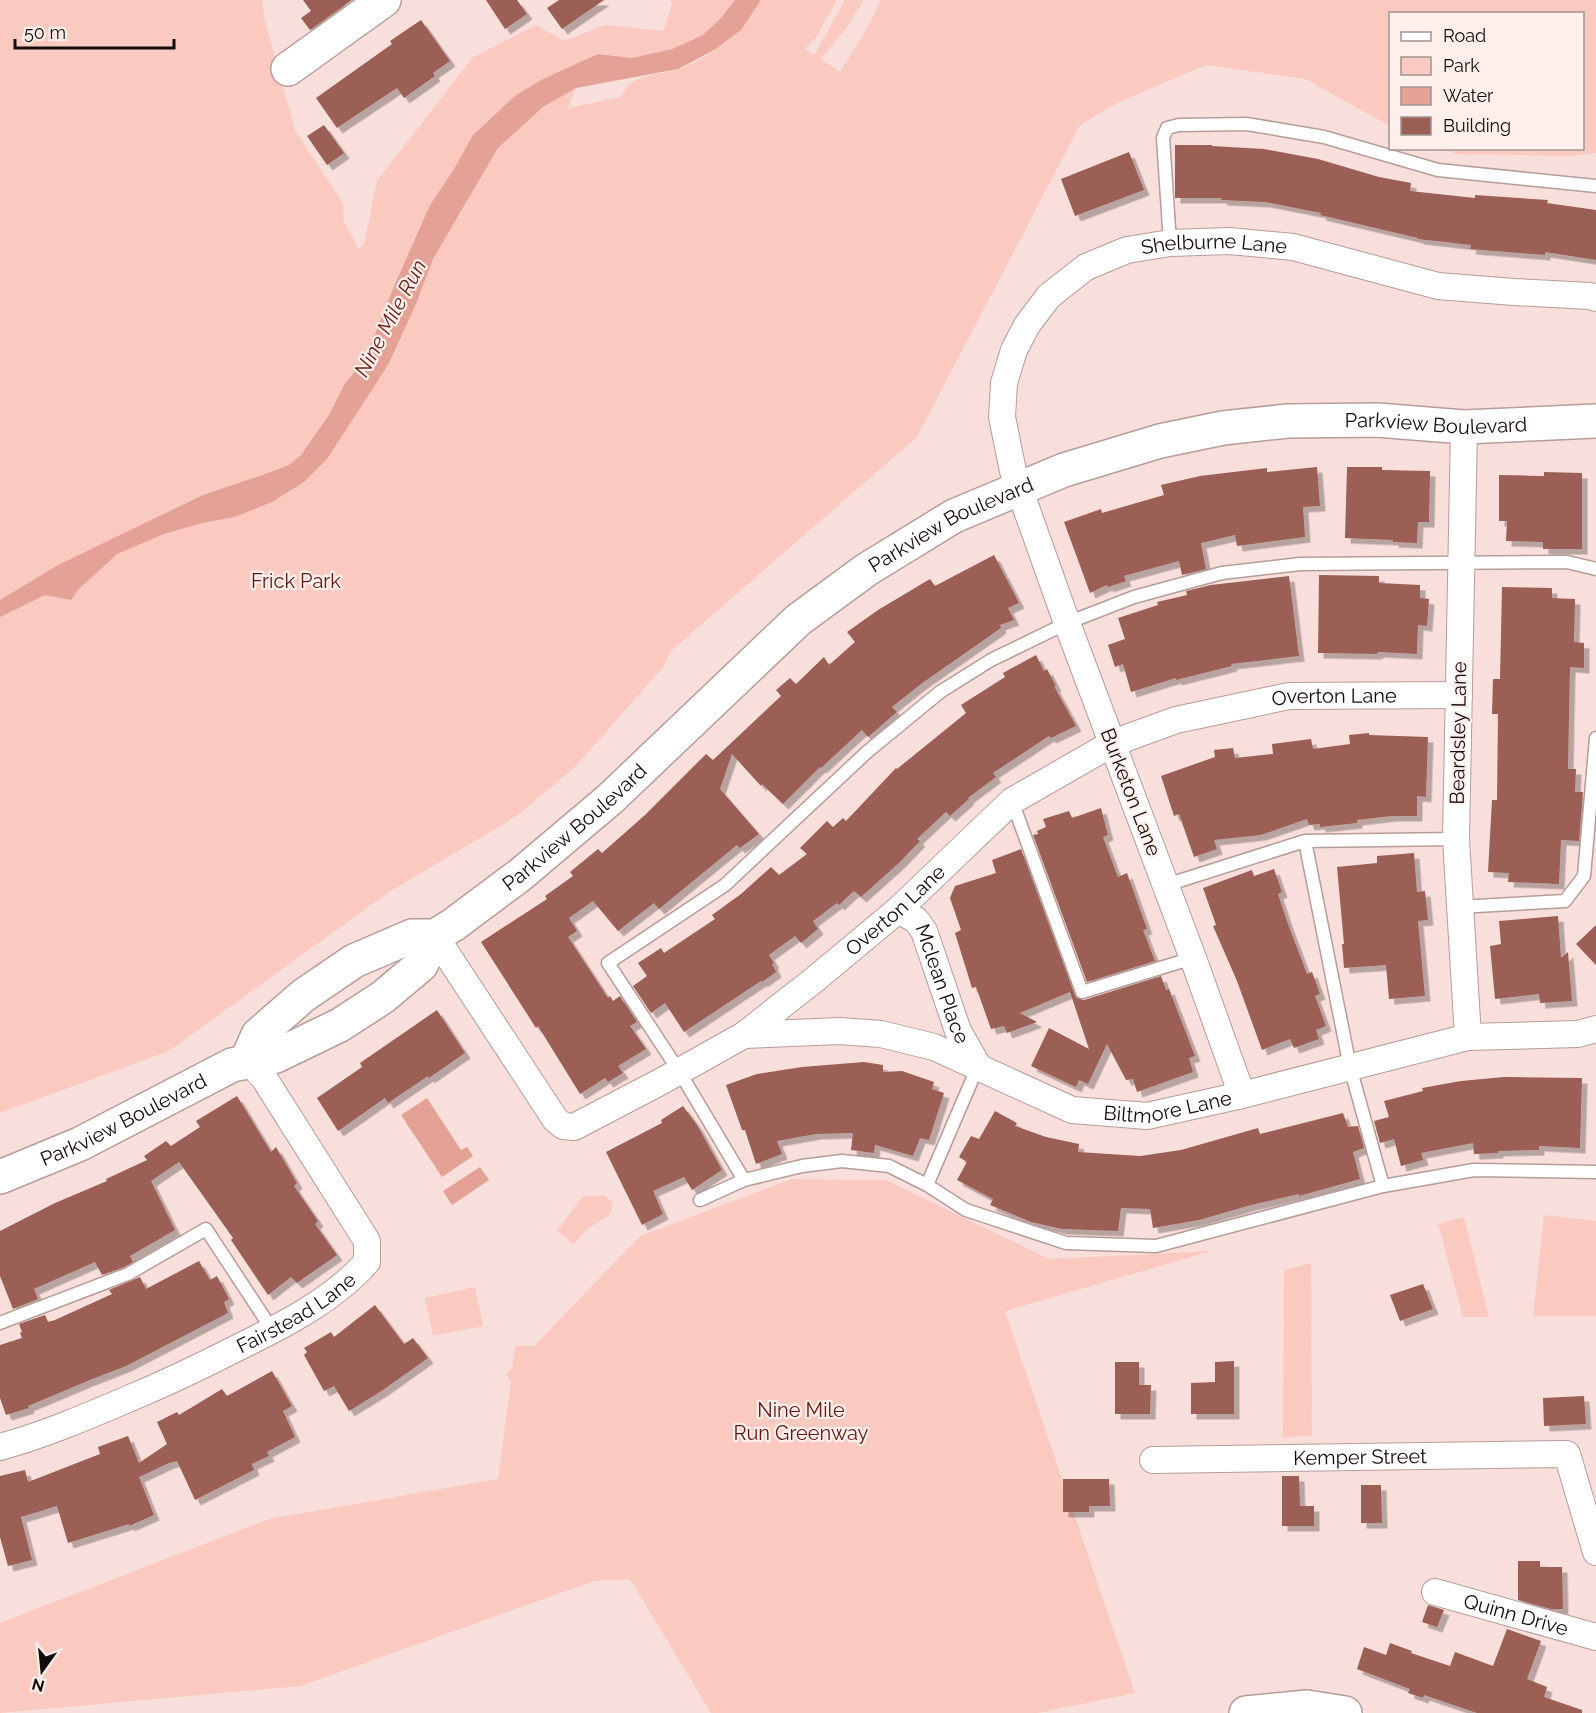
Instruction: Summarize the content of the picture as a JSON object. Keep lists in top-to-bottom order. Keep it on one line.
{"streets":{"street":["Shelburne Lane","Parkview Boulevard","Overton Lane","Beardsley Lane","Burketon Lane","Mclean Place","Biltmore Lane","Fairstead Lane","Kemper Street","Quinn Drive"]},"crossings":[["Shelburne Lane","Parkview Boulevard"],["Shelburne Lane","Burketon Lane"],["Parkview Boulevard","Overton Lane"],["Parkview Boulevard","Beardsley Lane"],["Parkview Boulevard","Burketon Lane"],["Parkview Boulevard","Fairstead Lane"],["Overton Lane","Beardsley Lane"],["Overton Lane","Burketon Lane"],["Overton Lane","Mclean Place"],["Overton Lane","Biltmore Lane"],["Beardsley Lane","Biltmore Lane"],["Burketon Lane","Biltmore Lane"],["Mclean Place","Biltmore Lane"]],"water":["Nine Mile Run"],"parks":["Frick Park","Nine Mile Run Greenway"],"legend":["Road","Park","Water","Building"],"scale_bar":"50 m","north":"bottom"}
